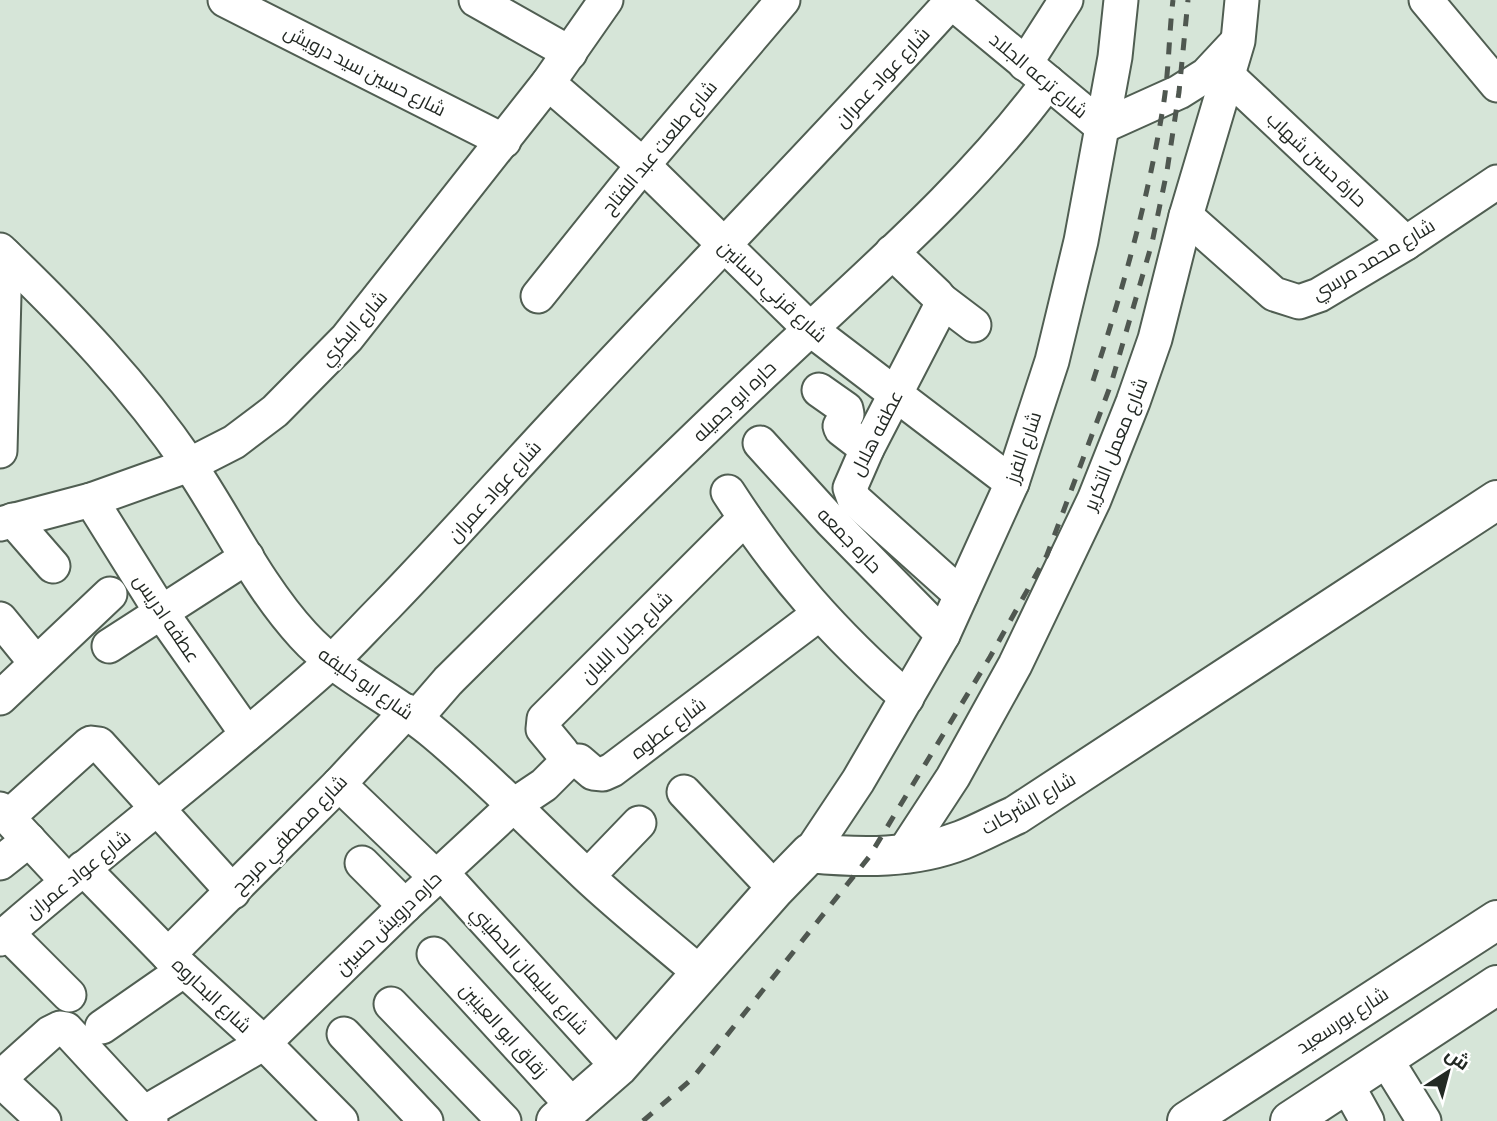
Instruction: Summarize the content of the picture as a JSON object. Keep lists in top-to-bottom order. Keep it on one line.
{"streets":{"main road":["شارع الشركات","شارع بورسعيد"],"street":["شارع حسين سيد درويش","شارع ترعه الجلاد","شارع عواد عمران","شارع طلعت عبد الفتاح","حارة حسن شهاب","شارع محمد مرسي","شارع قرني حسانين","شارع البكري","حاره ابو جميله","عطفه هلال","شارع معمل التكرير","شارع الفرز","حاره جمعه","عطفه ادريس","شارع جلال اللبان","شارع ابو خليفه","شارع عطوه","شارع مصطفي مرجح","حاره درويش حسين","شارع سليمان الحطيني","شارع البحاروه","زقاق ابو العينين"]},"crossings":[["شارع حسين سيد درويش","شارع البكري"],["شارع ترعه الجلاد","شارع عواد عمران"],["شارع ترعه الجلاد","حاره ابو جميله"],["شارع ترعه الجلاد","شارع معمل التكرير"],["شارع ترعه الجلاد","شارع الفرز"],["شارع عواد عمران","شارع قرني حسانين"],["شارع عواد عمران","عطفه ادريس"],["شارع عواد عمران","شارع ابو خليفه"],["شارع عواد عمران","شارع البحاروه"],["شارع طلعت عبد الفتاح","شارع قرني حسانين"],["حارة حسن شهاب","شارع محمد مرسي"],["حارة حسن شهاب","شارع معمل التكرير"],["شارع محمد مرسي","شارع معمل التكرير"],["شارع قرني حسانين","شارع البكري"],["شارع قرني حسانين","حاره ابو جميله"],["شارع قرني حسانين","عطفه هلال"],["شارع قرني حسانين","شارع الفرز"],["شارع البكري","عطفه ادريس"],["شارع البكري","شارع ابو خليفه"],["حاره ابو جميله","شارع ابو خليفه"],["حاره ابو جميله","شارع مصطفي مرجح"],["عطفه هلال","شارع الفرز"],["شارع معمل التكرير","شارع الشركات"],["شارع الفرز","حاره جمعه"],["شارع الفرز","شارع الشركات"],["شارع جلال اللبان","شارع عطوه"],["شارع ابو خليفه","شارع مصطفي مرجح"],["شارع ابو خليفه","حاره درويش حسين"],["شارع مصطفي مرجح","شارع سليمان الحطيني"],["شارع مصطفي مرجح","شارع البحاروه"],["حاره درويش حسين","شارع سليمان الحطيني"],["حاره درويش حسين","شارع البحاروه"]],"north":"top right"}
